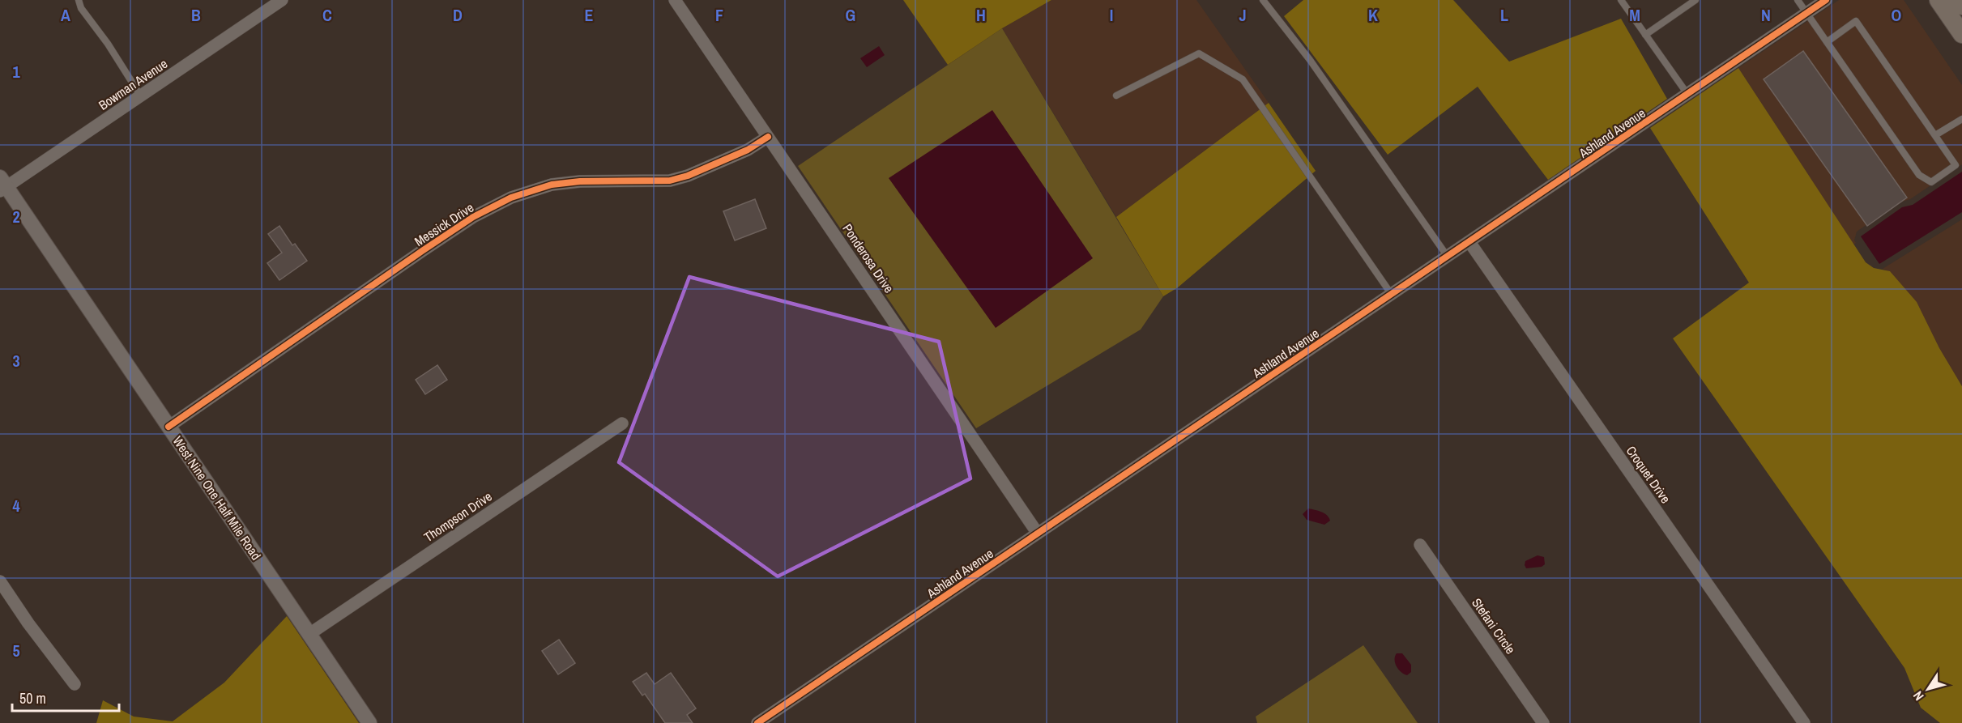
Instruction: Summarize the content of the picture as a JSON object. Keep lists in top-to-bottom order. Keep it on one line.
{"streets":{"street":["Bowman Avenue","Ashland Avenue","Messick Drive","Ponderosa Drive","Croquet Drive","West Nine One Half Mile Road","Thompson Drive","Stefani Circle"]},"crossings":[["Bowman Avenue","West Nine One Half Mile Road"],["Ashland Avenue","Ponderosa Drive"],["Ashland Avenue","Croquet Drive"],["Messick Drive","Ponderosa Drive"],["Messick Drive","West Nine One Half Mile Road"],["West Nine One Half Mile Road","Thompson Drive"]],"scale_bar":"50 m","north":"bottom left","grid":{"columns":["A","B","C","D","E","F","G","H","I","J","K","L","M","N","O"],"rows":["1","2","3","4","5"]}}
